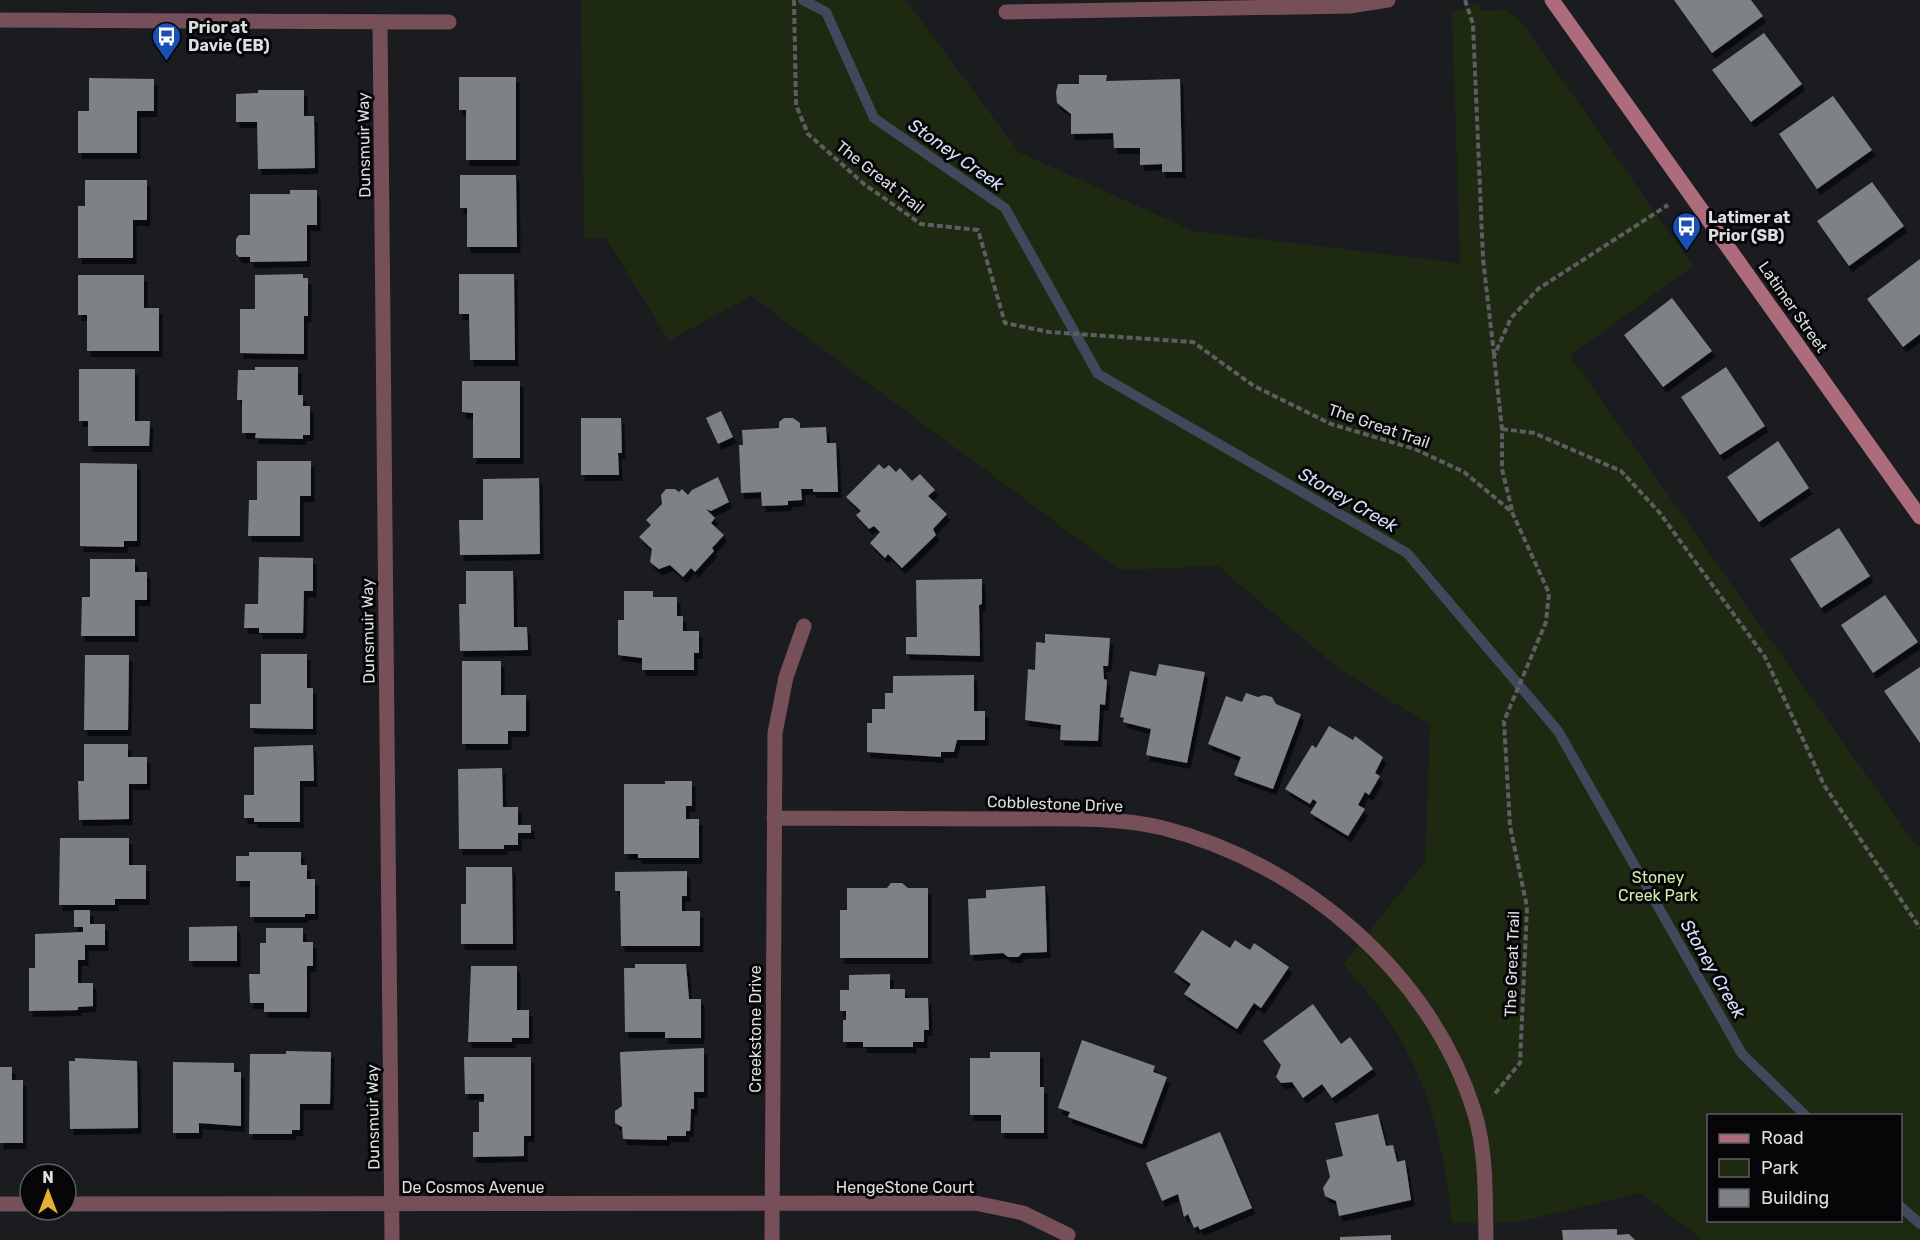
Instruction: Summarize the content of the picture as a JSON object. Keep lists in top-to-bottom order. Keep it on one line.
{"streets":{"street":["Dunsmuir Way","Latimer Street","Cobblestone Drive","Creekstone Drive","De Cosmos Avenue","HengeStone Court"],"path":["The Great Trail"]},"crossings":[["Dunsmuir Way","De Cosmos Avenue"],["The Great Trail","Cobblestone Drive"],["Cobblestone Drive","Creekstone Drive"],["Creekstone Drive","De Cosmos Avenue"],["Creekstone Drive","HengeStone Court"],["De Cosmos Avenue","HengeStone Court"]],"water":["Stoney Creek"],"parks":["Stoney Creek Park"],"places":{"bus stop":["Prior at Davie (EB)","Latimer at Prior (SB)"]},"legend":["Road","Park","Building"],"north":"top"}
